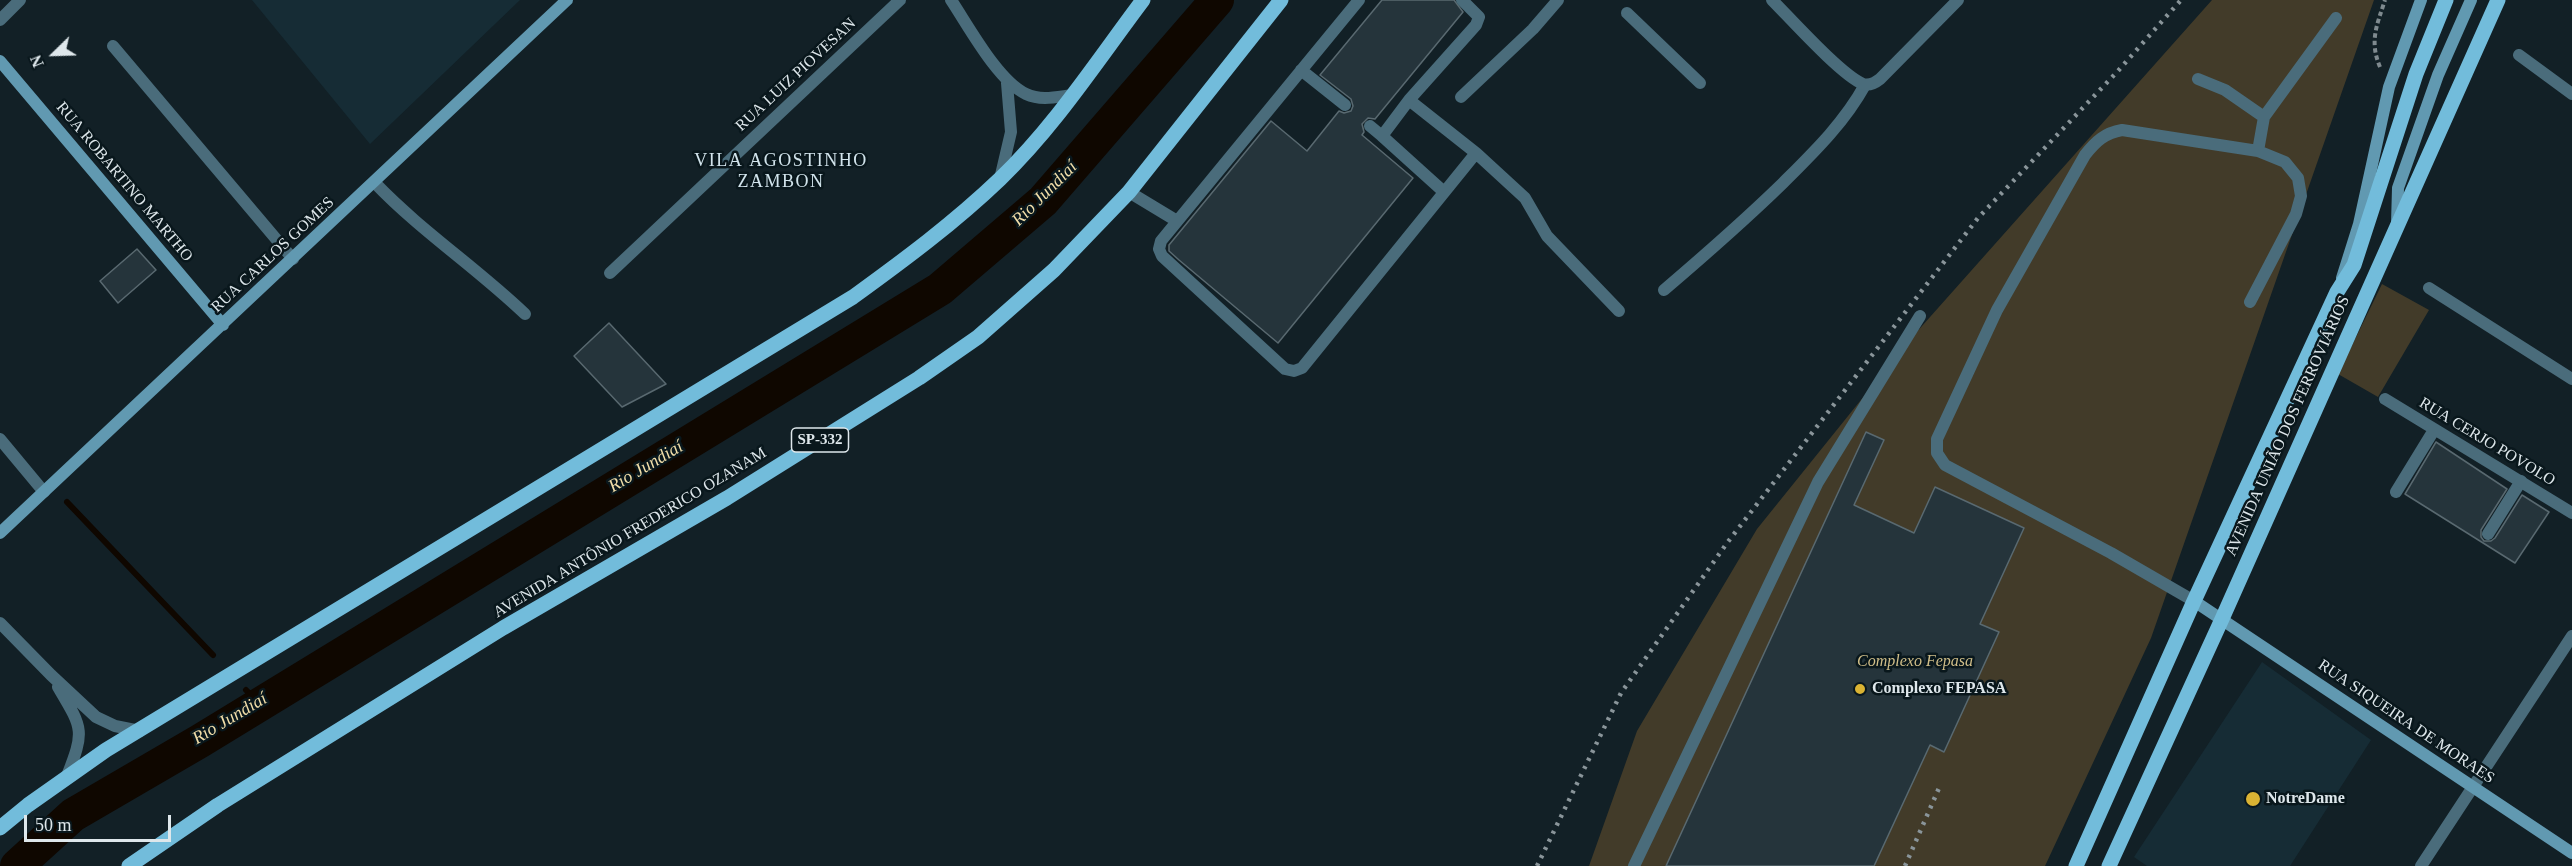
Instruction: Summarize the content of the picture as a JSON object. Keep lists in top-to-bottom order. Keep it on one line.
{"streets":{"main road":["RUA ROBARTINO MARTHO","RUA CARLOS GOMES","AVENIDA UNIÃO DOS FERROVIÁRIOS","SP-332","AVENIDA ANTÔNIO FREDERICO OZANAM","RUA SIQUEIRA DE MORAES"],"street":["RUA LUIZ PIOVESAN","RUA CERJO POVOLO"]},"crossings":[["RUA ROBARTINO MARTHO","RUA CARLOS GOMES"],["AVENIDA UNIÃO DOS FERROVIÁRIOS","RUA SIQUEIRA DE MORAES"]],"districts":["VILA AGOSTINHO ZAMBON"],"water":["Rio Jundiaí"],"parks":["Complexo Fepasa"],"places":["Complexo FEPASA","NotreDame"],"scale_bar":"50 m","north":"bottom left"}
